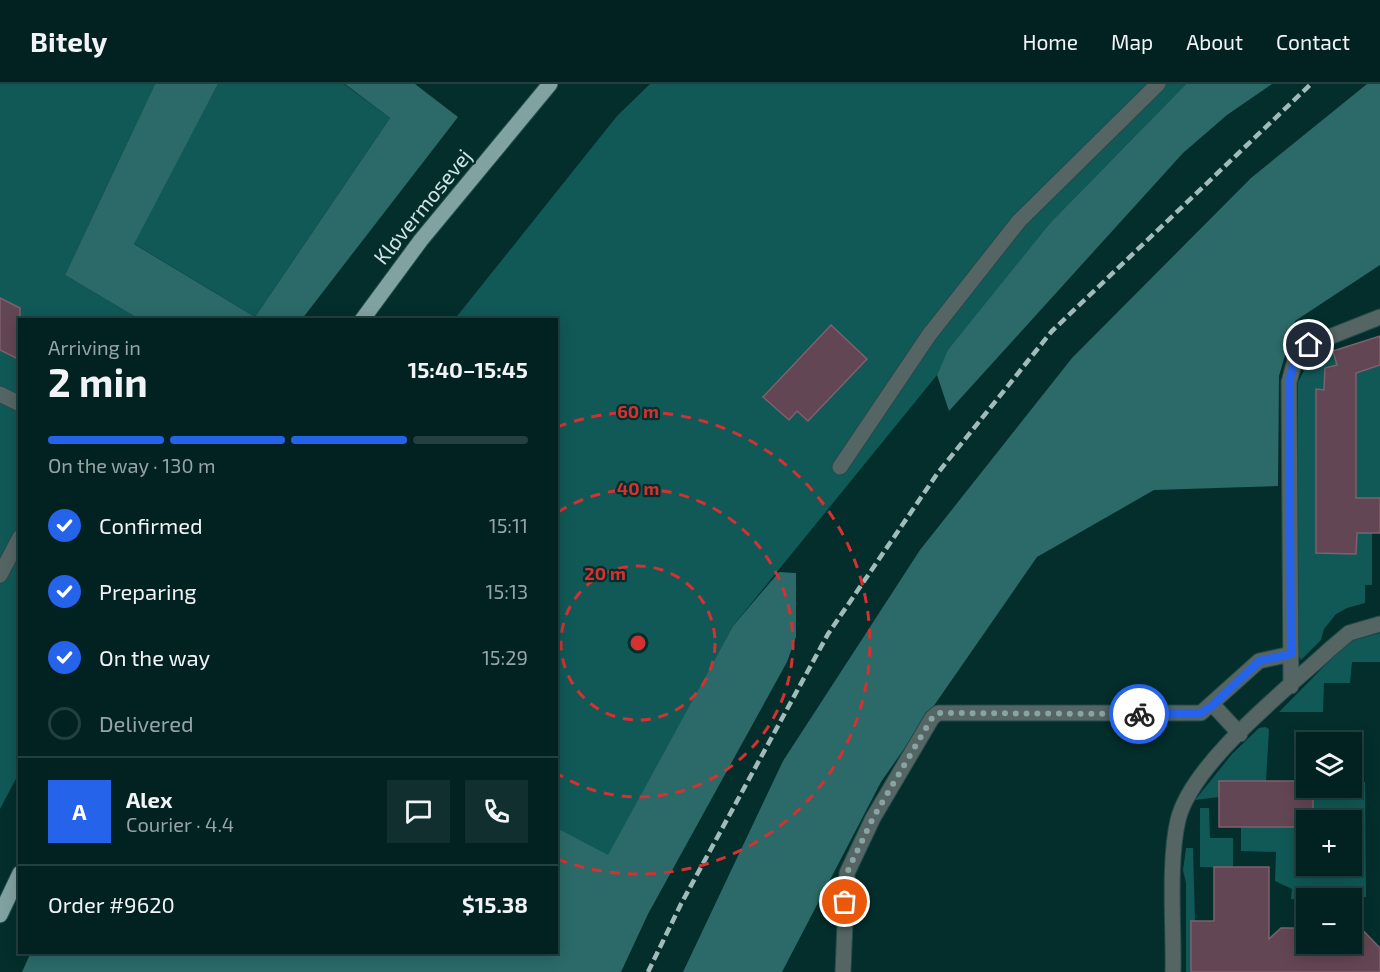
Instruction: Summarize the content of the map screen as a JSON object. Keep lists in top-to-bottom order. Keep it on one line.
{"streets":{"main road":["Kløvermosevej"]},"page":{"header":"Bitely","nav":["Home","Map","About","Contact"],"heading":["2 min","Arriving in","15:40–15:45"],"panel":["Alex","Courier · 4.4","Order #9620","$15.38"],"bar":"On the way · 130 m","list":[["Confirmed","15:11"],["Preparing","15:13"],["On the way","15:29"],"Delivered"],"map_buttons":["+","−"],"round":"A"},"rings":["60 m","40 m","20 m"]}
